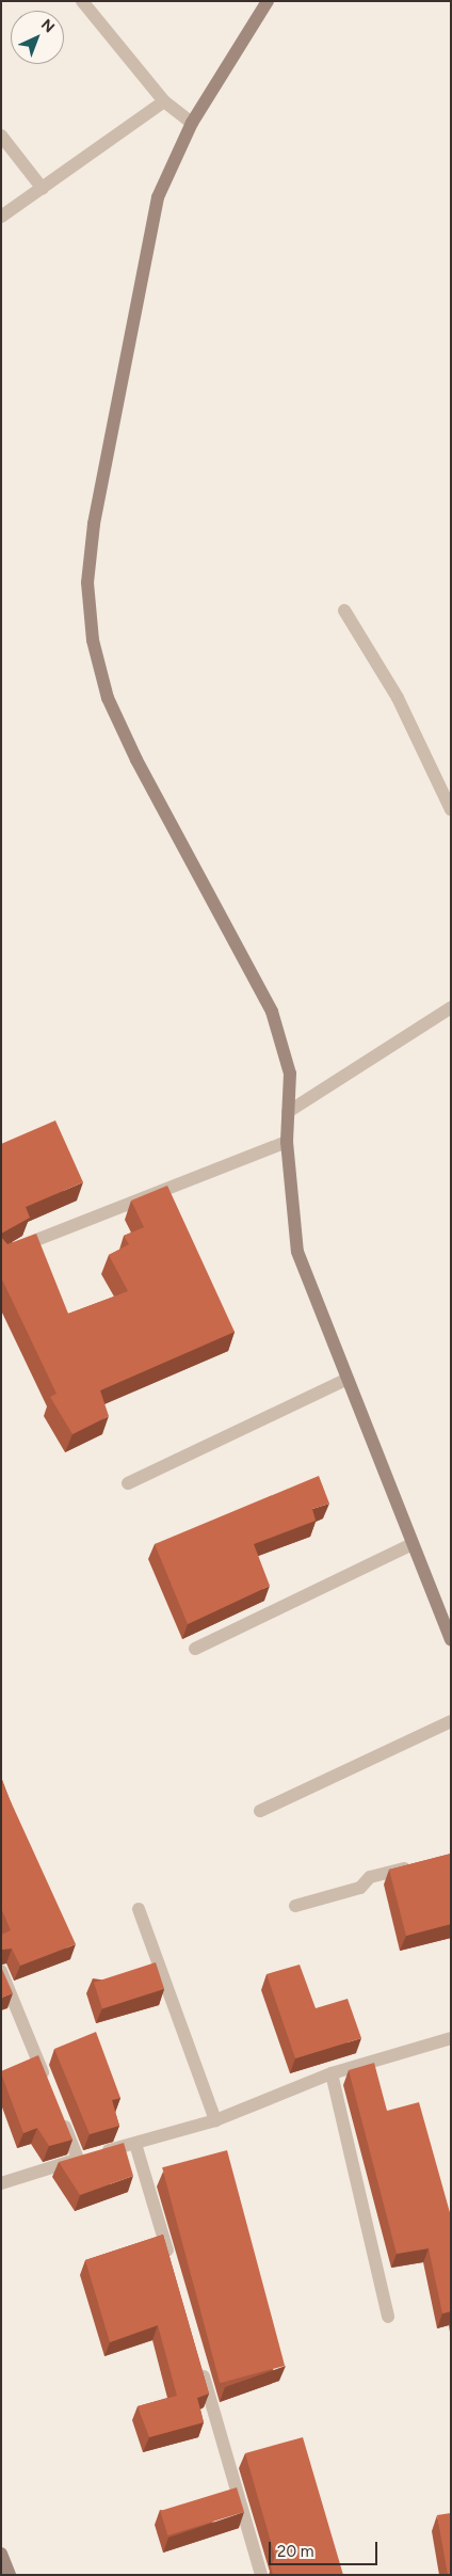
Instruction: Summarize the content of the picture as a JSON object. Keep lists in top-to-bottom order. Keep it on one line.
{"scale_bar":"20 m","north":"top right"}
